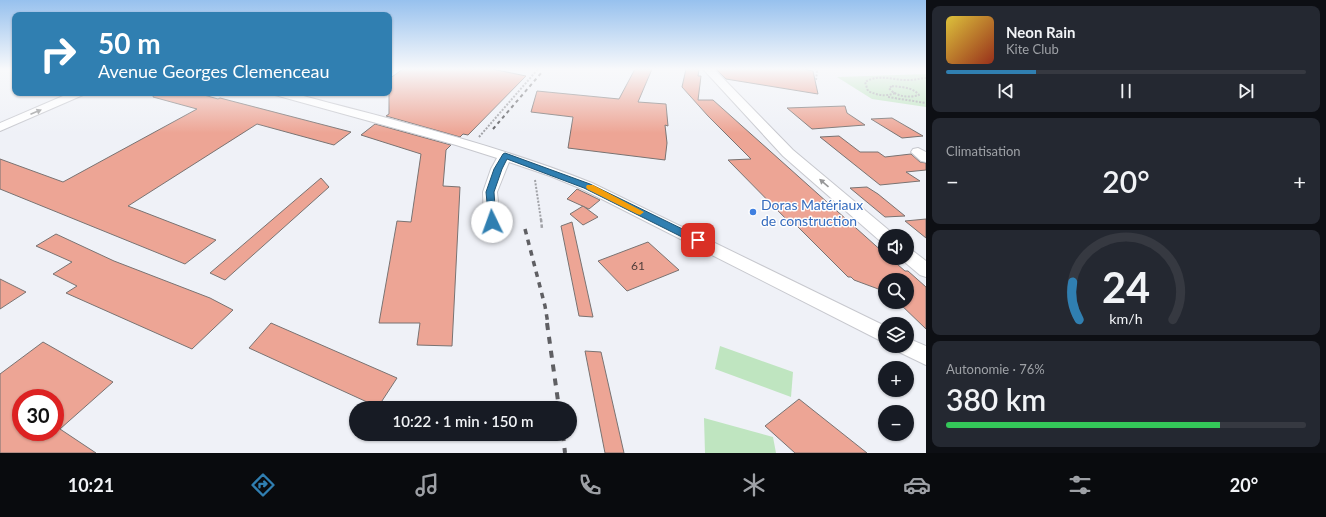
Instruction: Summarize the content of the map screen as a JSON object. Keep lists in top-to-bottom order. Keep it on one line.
{"places":["Doras Matériaux de construction"],"house_numbers":["61"],"page":{"turn":["50 m","Avenue Georges Clemenceau"],"song":["Neon Rain","Kite Club"],"tile":["Climatisation",["Autonomie · 76%","380 km"]],"heat":["−","20°","+"],"map_buttons":["+","−"],"limit":"30","trip":"10:22 · 1 min · 150 m","tabs":["10:21","20°"],"gauge":["24","km/h"]}}
